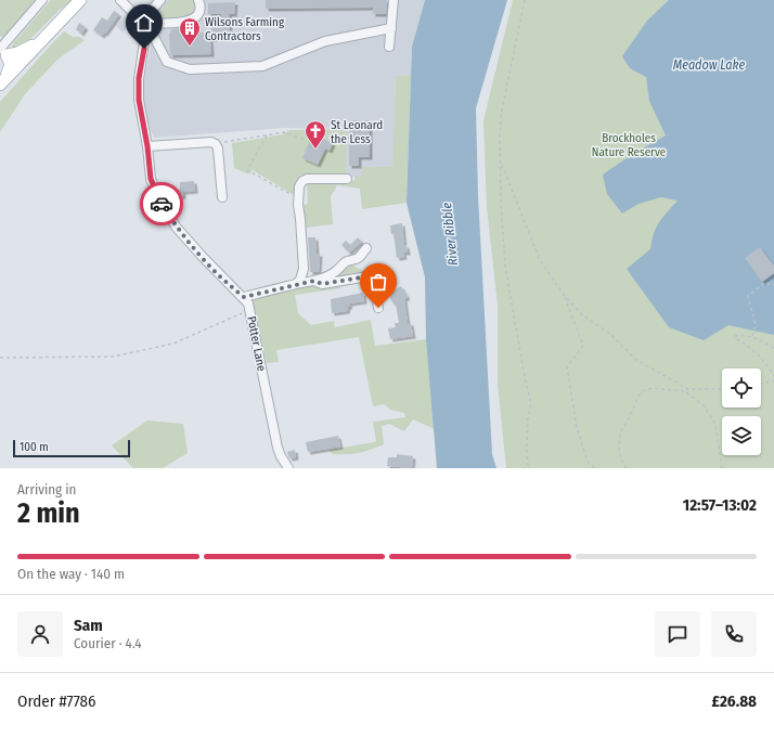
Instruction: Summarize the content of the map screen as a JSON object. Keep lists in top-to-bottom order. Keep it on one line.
{"streets":{"street":["Potter Lane"]},"water":["Meadow Lake","River Ribble"],"parks":["Brockholes Nature Reserve"],"places":{"building":["Wilsons Farming Contractors"],"church":["St Leonard the Less"]},"scale_bar":"100 m","page":{"scale":"100 m","heading":["2 min","Arriving in","12:57–13:02"],"panel":["Sam","Courier · 4.4","Order #7786","£26.88"],"bar":"On the way · 140 m"}}
